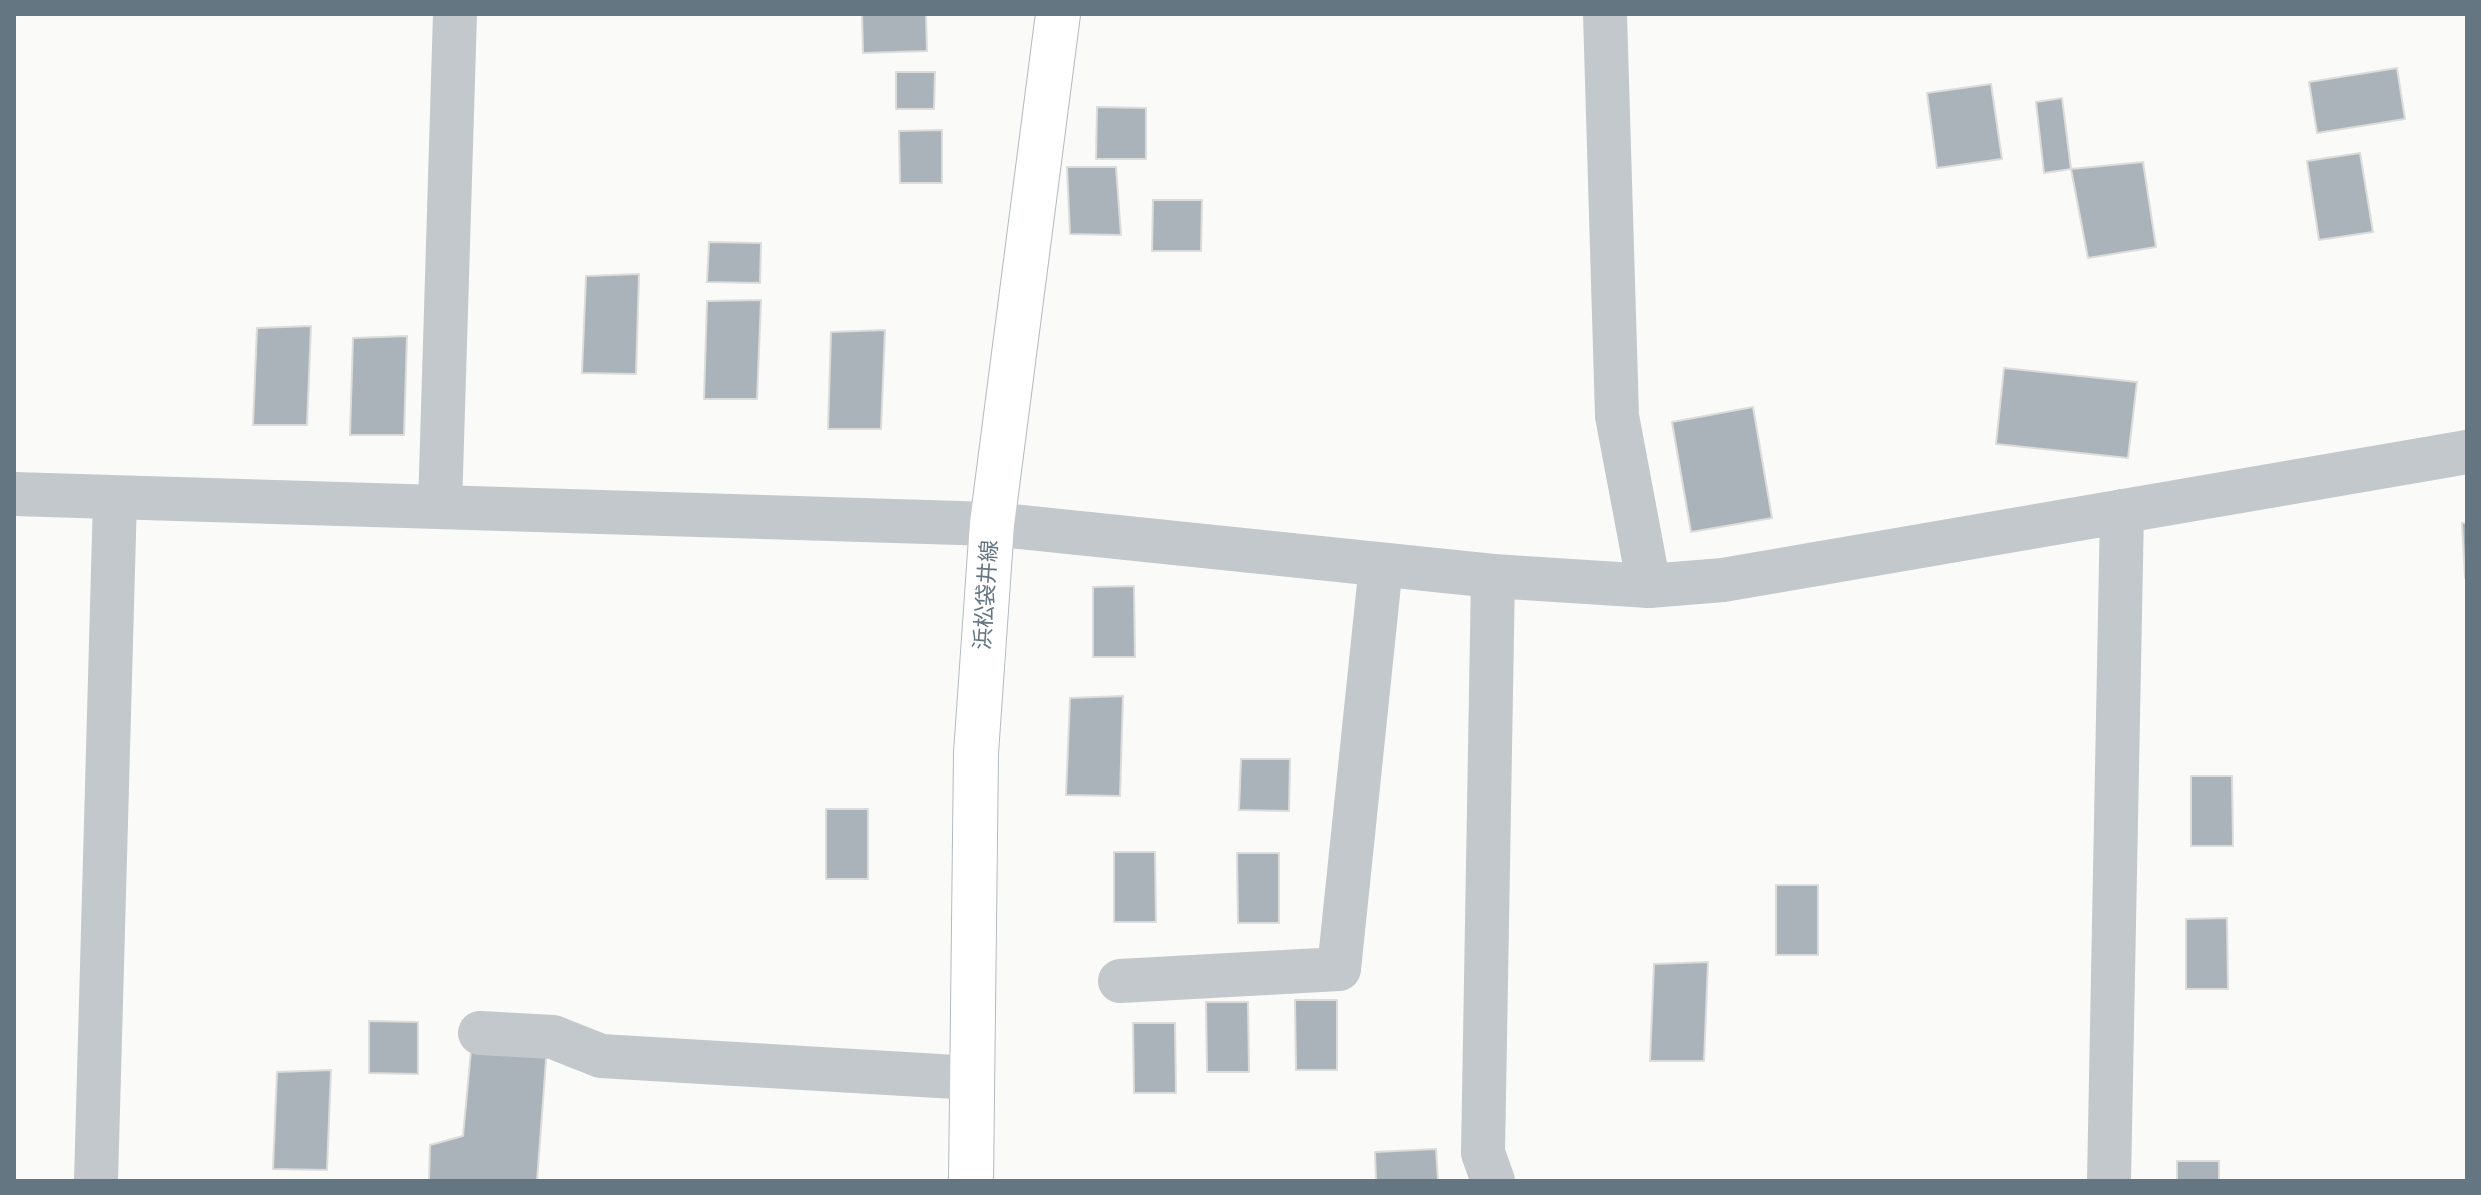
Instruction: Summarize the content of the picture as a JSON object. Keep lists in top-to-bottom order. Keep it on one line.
{"streets":{"main road":["浜松袋井線"]}}
